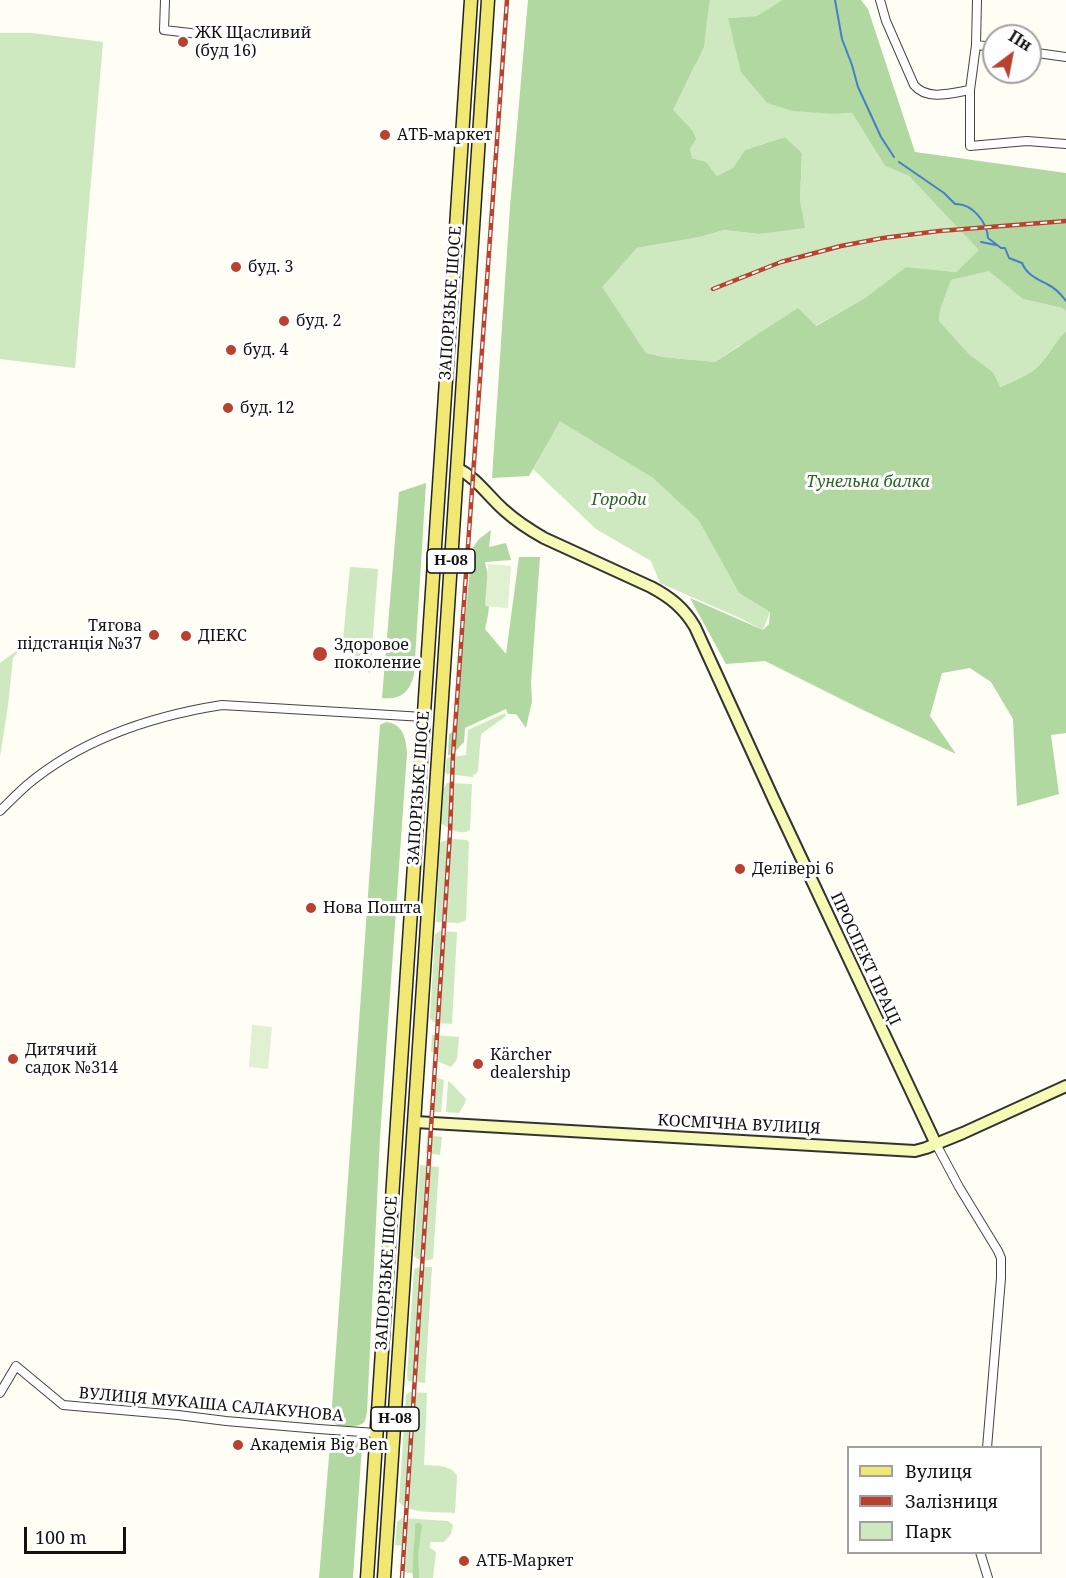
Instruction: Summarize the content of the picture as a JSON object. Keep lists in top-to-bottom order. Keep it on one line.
{"streets":{"main road":["ЗАПОРІЗЬКЕ ШОСЕ","Н-08","КОСМІЧНА ВУЛИЦЯ"],"street":["ПРОСПЕКТ ПРАЦІ","ВУЛИЦЯ МУКАША САЛАКУНОВА"]},"crossings":[["ЗАПОРІЗЬКЕ ШОСЕ","ПРОСПЕКТ ПРАЦІ"],["ЗАПОРІЗЬКЕ ШОСЕ","КОСМІЧНА ВУЛИЦЯ"],["ЗАПОРІЗЬКЕ ШОСЕ","ВУЛИЦЯ МУКАША САЛАКУНОВА"],["ПРОСПЕКТ ПРАЦІ","КОСМІЧНА ВУЛИЦЯ"]],"parks":["Тунельна балка","Городи"],"places":["ЖК Щасливий (буд 16)","АТБ-маркет","буд. 3","буд. 2","буд. 4","буд. 12","Тягова пiдстанцiя №37","ДІЕКС","Здоровое поколение","Делівері 6","Нова Пошта","Дитячий садок №314","Kärcher dealership","Академія Big Ben","АТБ-Маркет"],"legend":["Вулиця","Залізниця","Парк"],"scale_bar":"100 m","north":"top right"}
